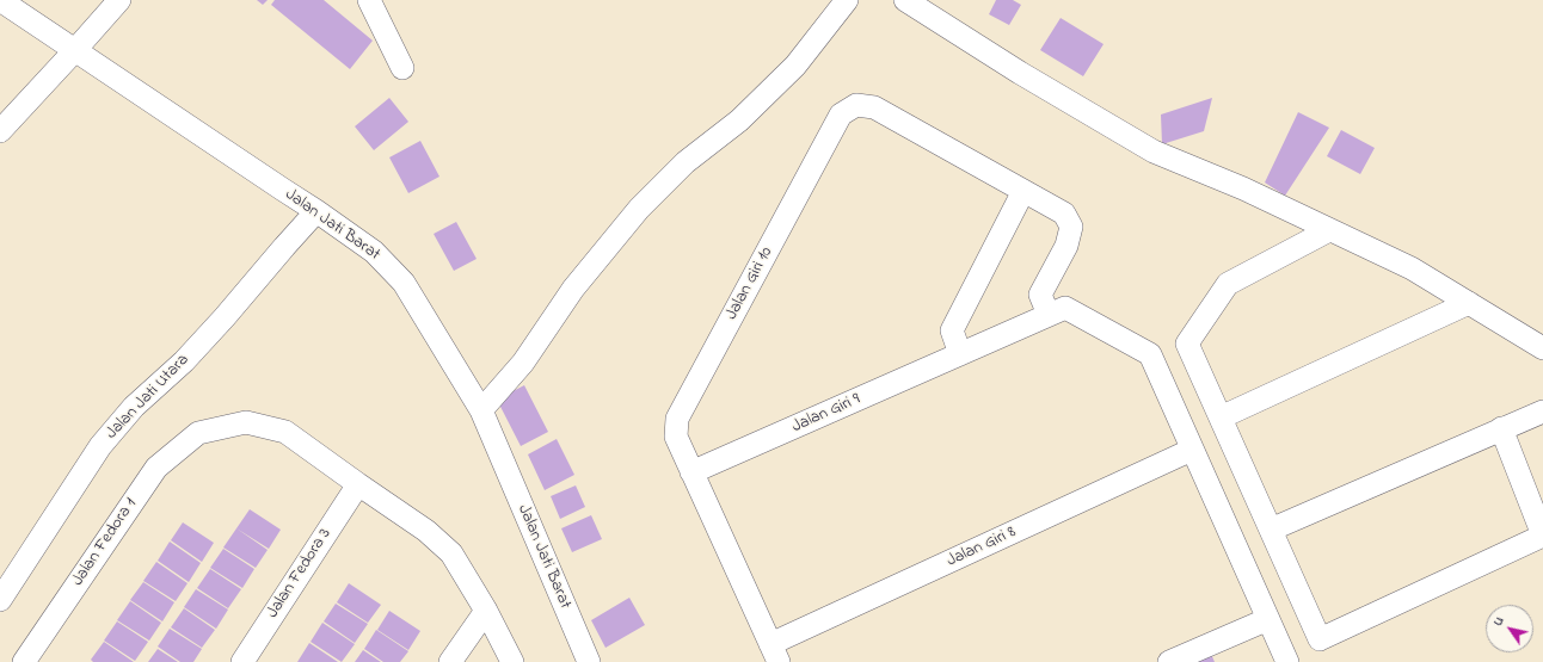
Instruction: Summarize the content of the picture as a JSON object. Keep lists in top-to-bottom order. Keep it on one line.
{"streets":{"street":["Jalan Jati Barat","Jalan Giri 10","Jalan Jati Utara","Jalan Giri 9","Jalan Fedora 1","Jalan Giri 8","Jalan Fedora 3"]},"crossings":[["Jalan Jati Barat","Jalan Jati Utara"],["Jalan Giri 10","Jalan Giri 9"],["Jalan Giri 10","Jalan Giri 8"],["Jalan Fedora 1","Jalan Fedora 3"]],"north":"top left"}
